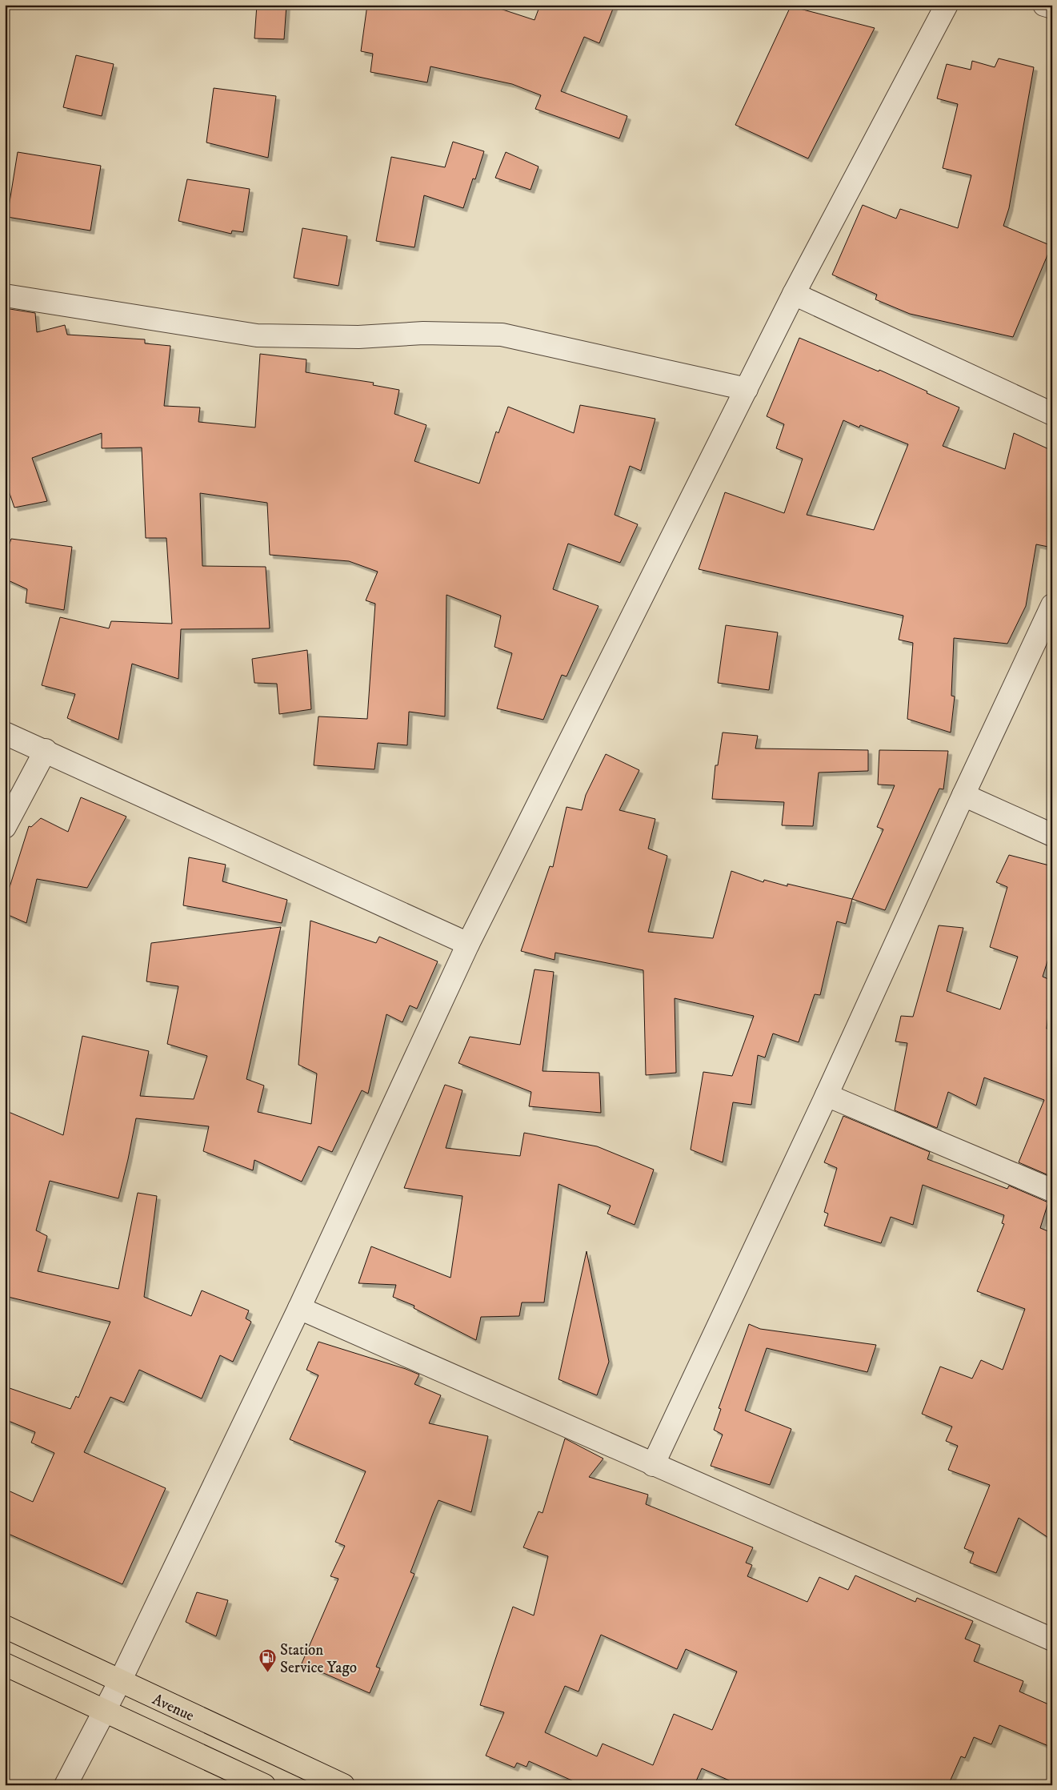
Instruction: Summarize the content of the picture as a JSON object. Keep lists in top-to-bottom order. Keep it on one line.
{"streets":{"highway":["Avenue"]},"places":{"fuel station":["Station Service Yago"]}}
